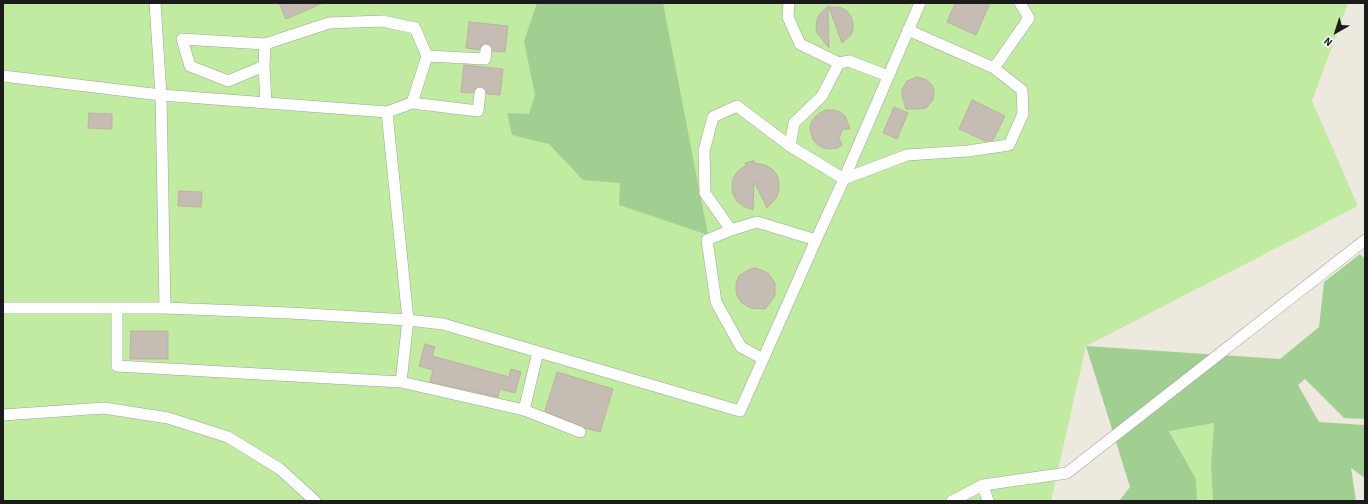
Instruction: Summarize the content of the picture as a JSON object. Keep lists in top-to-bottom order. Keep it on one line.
{"north":"bottom left"}
